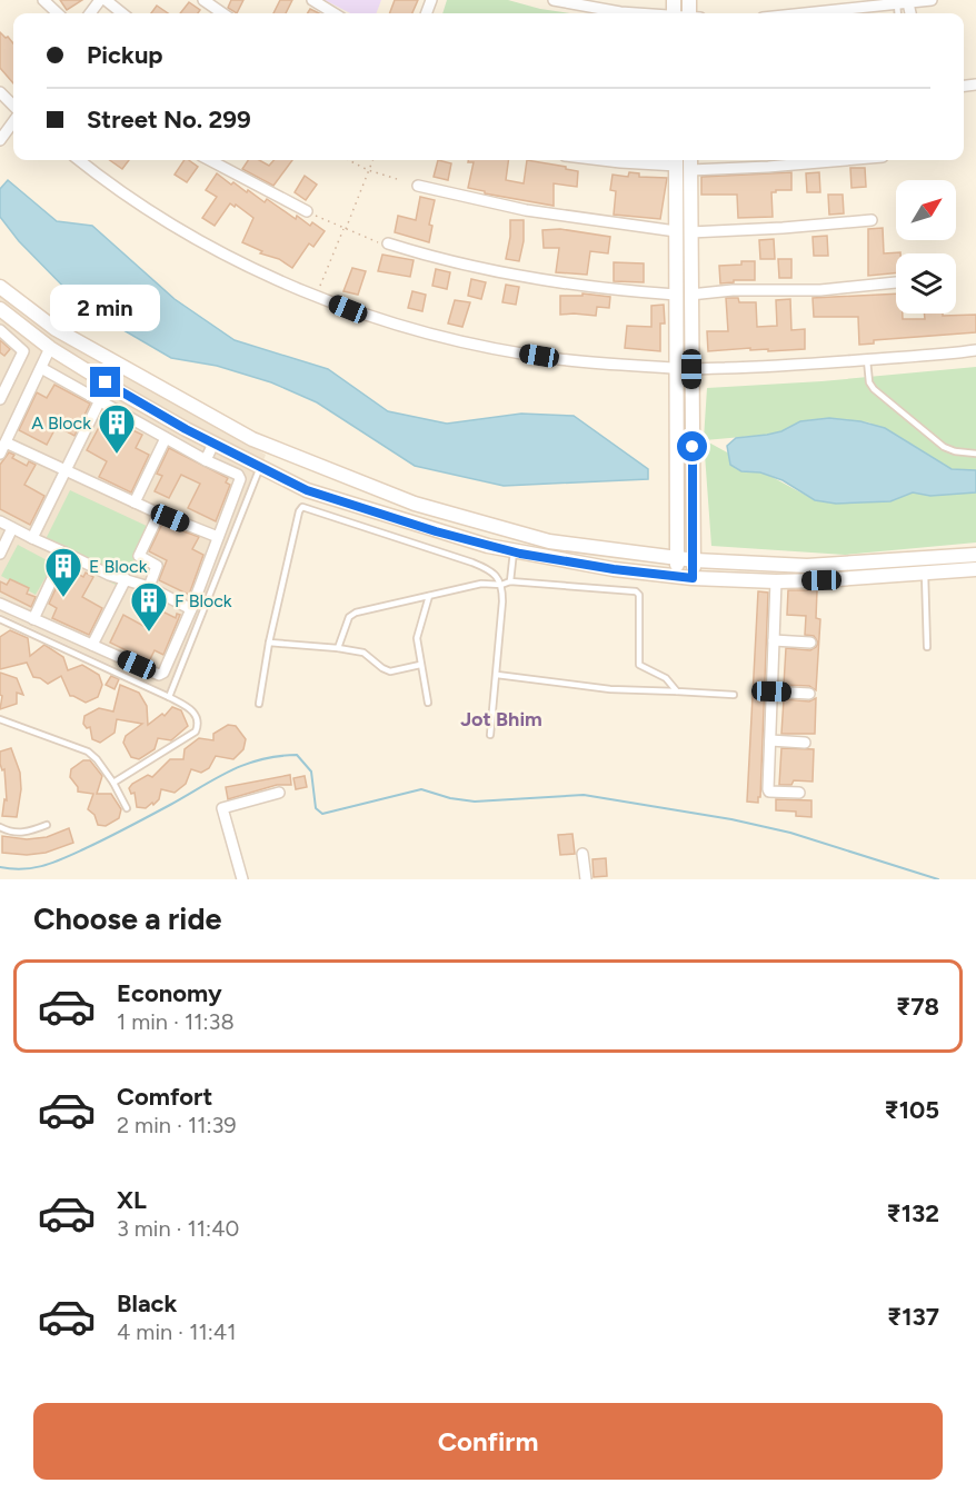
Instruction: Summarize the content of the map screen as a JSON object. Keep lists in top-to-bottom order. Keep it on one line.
{"districts":["Jot Bhim"],"places":{"building":["A Block","E Block","F Block"]},"north":"top right","page":{"banner":["Pickup","Street No. 299"],"bubble":"2 min","heading":"Choose a ride","list":[{"name":"Economy","note":"1 min · 11:38","value":"₹78"},{"name":"Comfort","note":"2 min · 11:39","value":"₹105"},{"name":"XL","note":"3 min · 11:40","value":"₹132"},{"name":"Black","note":"4 min · 11:41","value":"₹137"}],"buttons":"Confirm"}}
